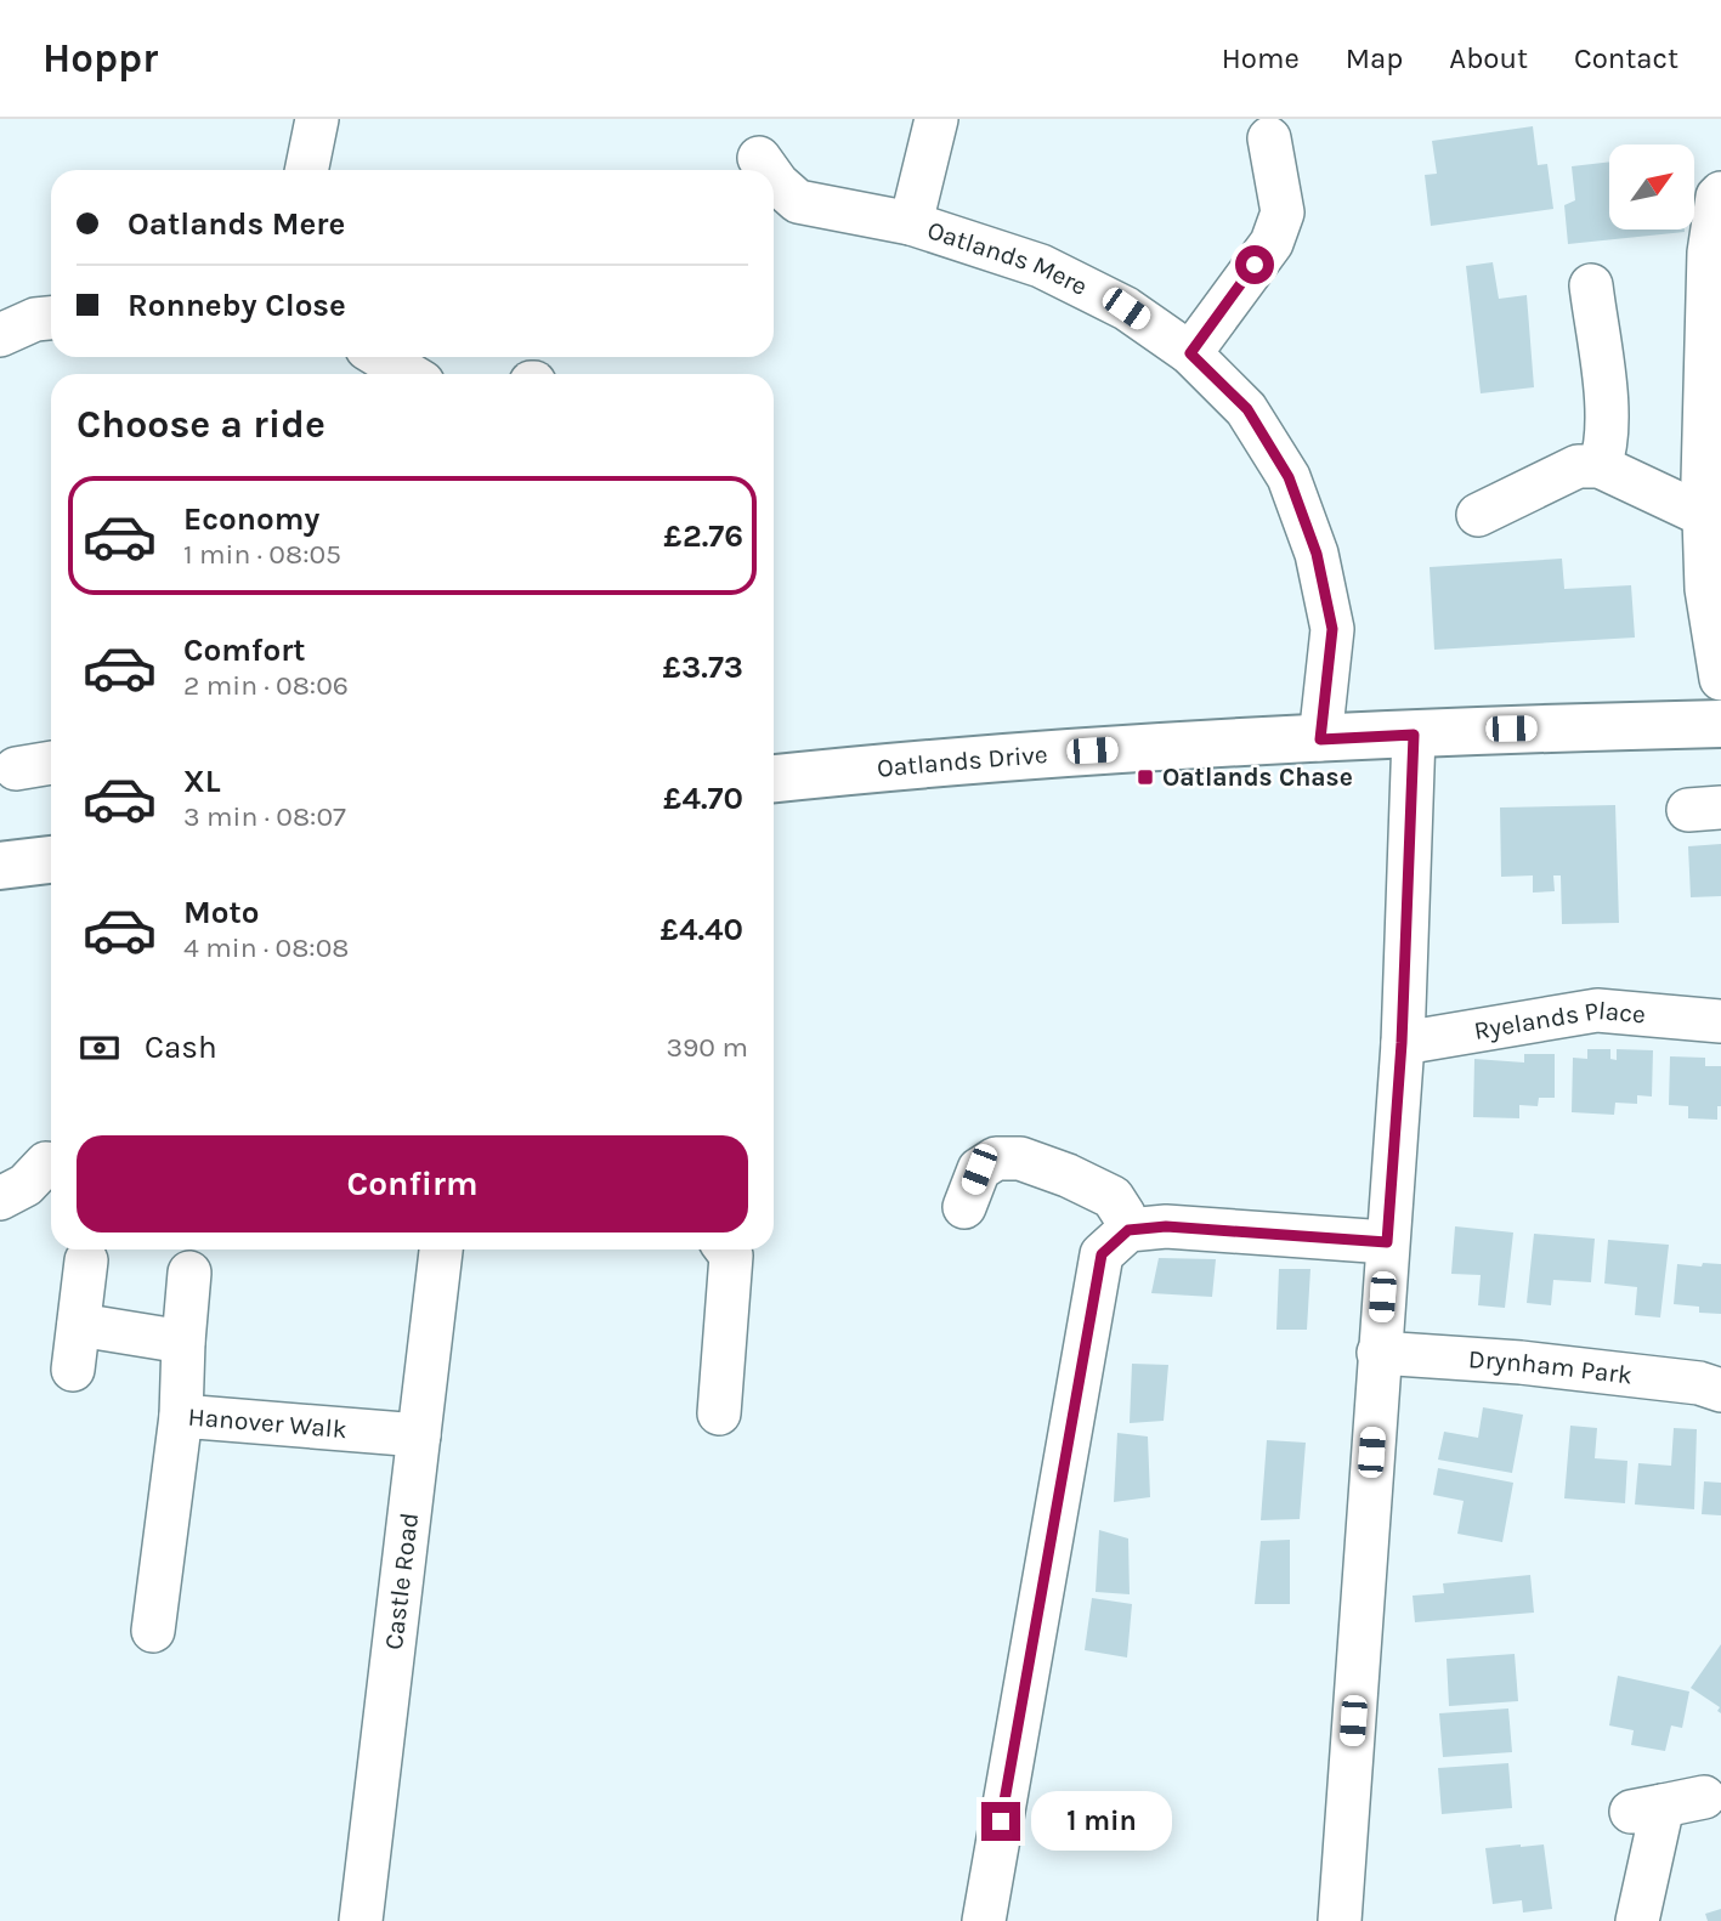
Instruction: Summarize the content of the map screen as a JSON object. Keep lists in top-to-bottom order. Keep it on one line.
{"streets":{"main road":["Oatlands Drive"],"street":["Oatlands Mere","Ryelands Place","Drynham Park","Hanover Walk","Castle Road"]},"crossings":[["Oatlands Mere","Oatlands Drive"],["Hanover Walk","Castle Road"]],"places":{"transit":["Oatlands Chase"]},"north":"top right","page":{"header":"Hoppr","nav":["Home","Map","About","Contact"],"banner":["Oatlands Mere","Ronneby Close"],"heading":"Choose a ride","list":[{"name":"Economy","note":"1 min · 08:05","value":"£2.76"},{"name":"Comfort","note":"2 min · 08:06","value":"£3.73"},{"name":"XL","note":"3 min · 08:07","value":"£4.70"},{"name":"Moto","note":"4 min · 08:08","value":"£4.40"}],"pay":["Cash","390 m"],"buttons":"Confirm","bubble":"1 min"}}
